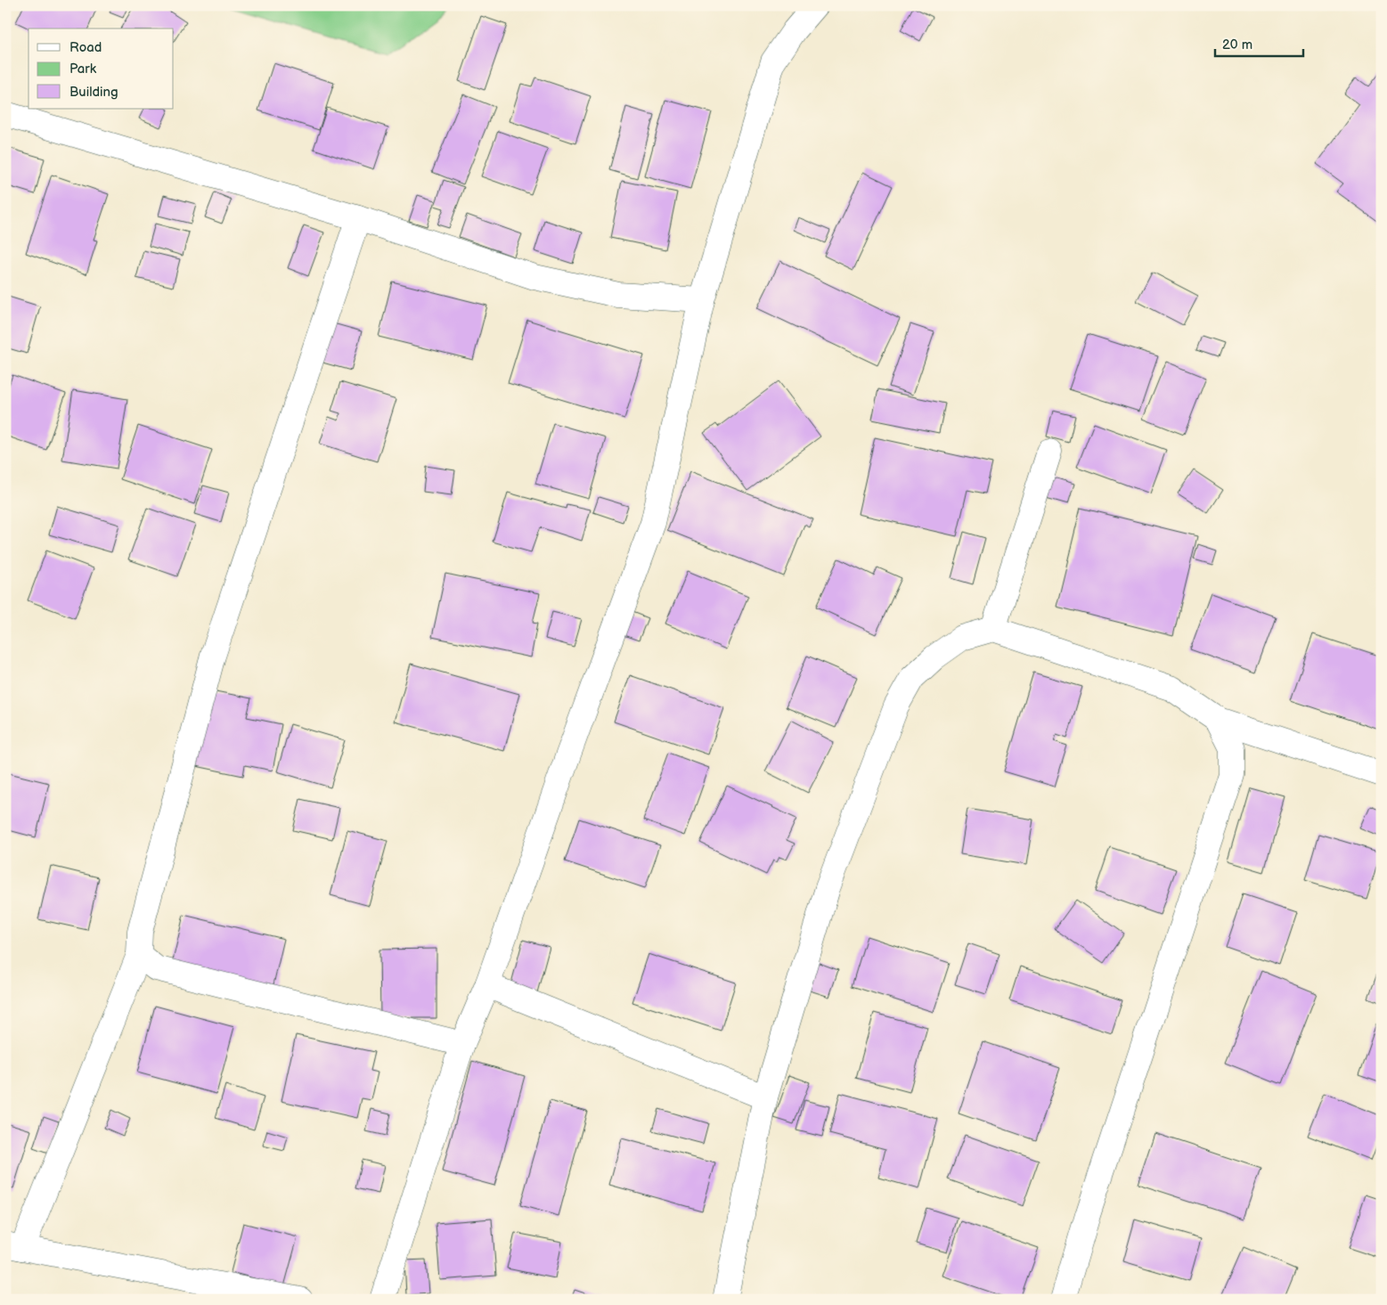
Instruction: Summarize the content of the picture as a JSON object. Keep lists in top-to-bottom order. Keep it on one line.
{"legend":["Road","Park","Building"],"scale_bar":"20 m"}
